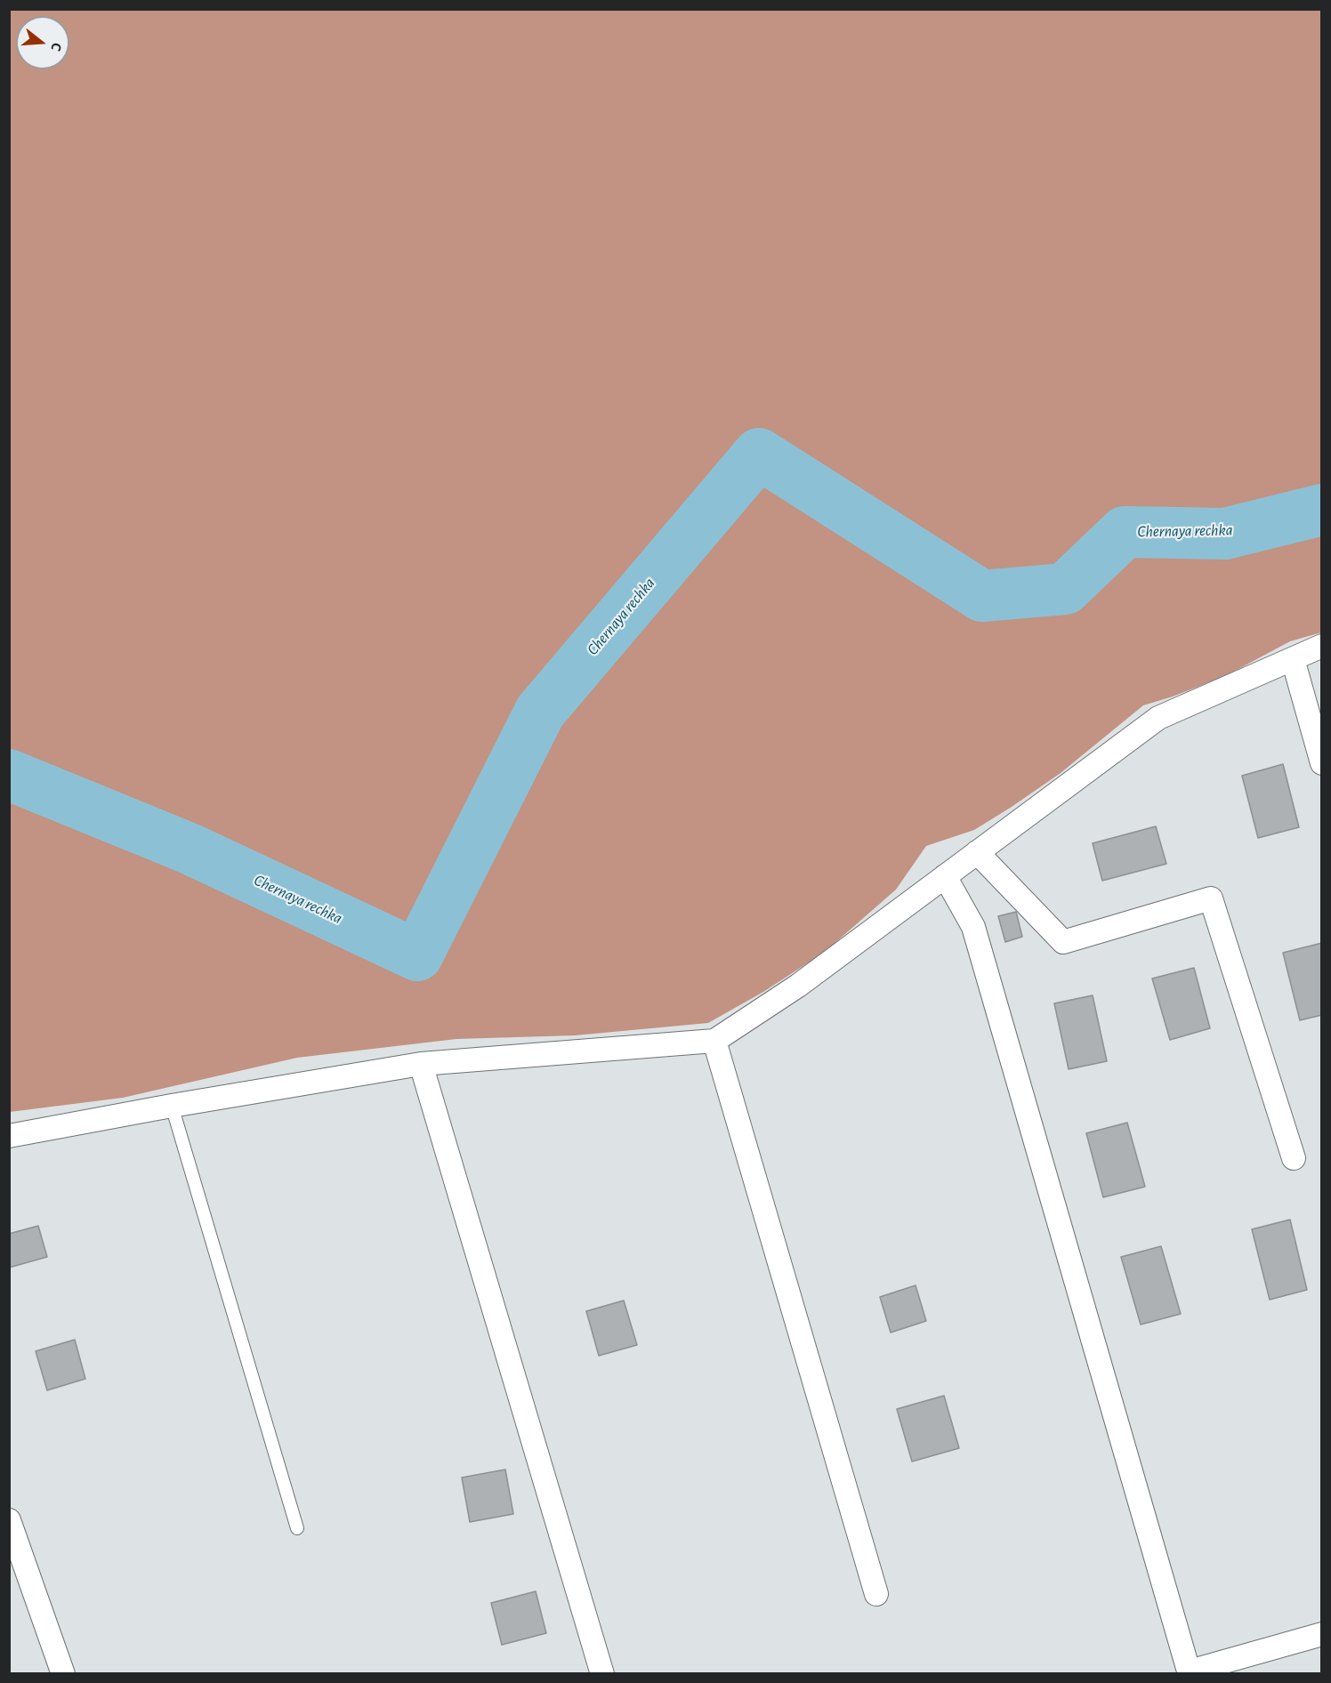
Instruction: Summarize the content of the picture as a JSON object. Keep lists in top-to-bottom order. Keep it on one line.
{"water":["Chernaya rechka"],"north":"right"}
